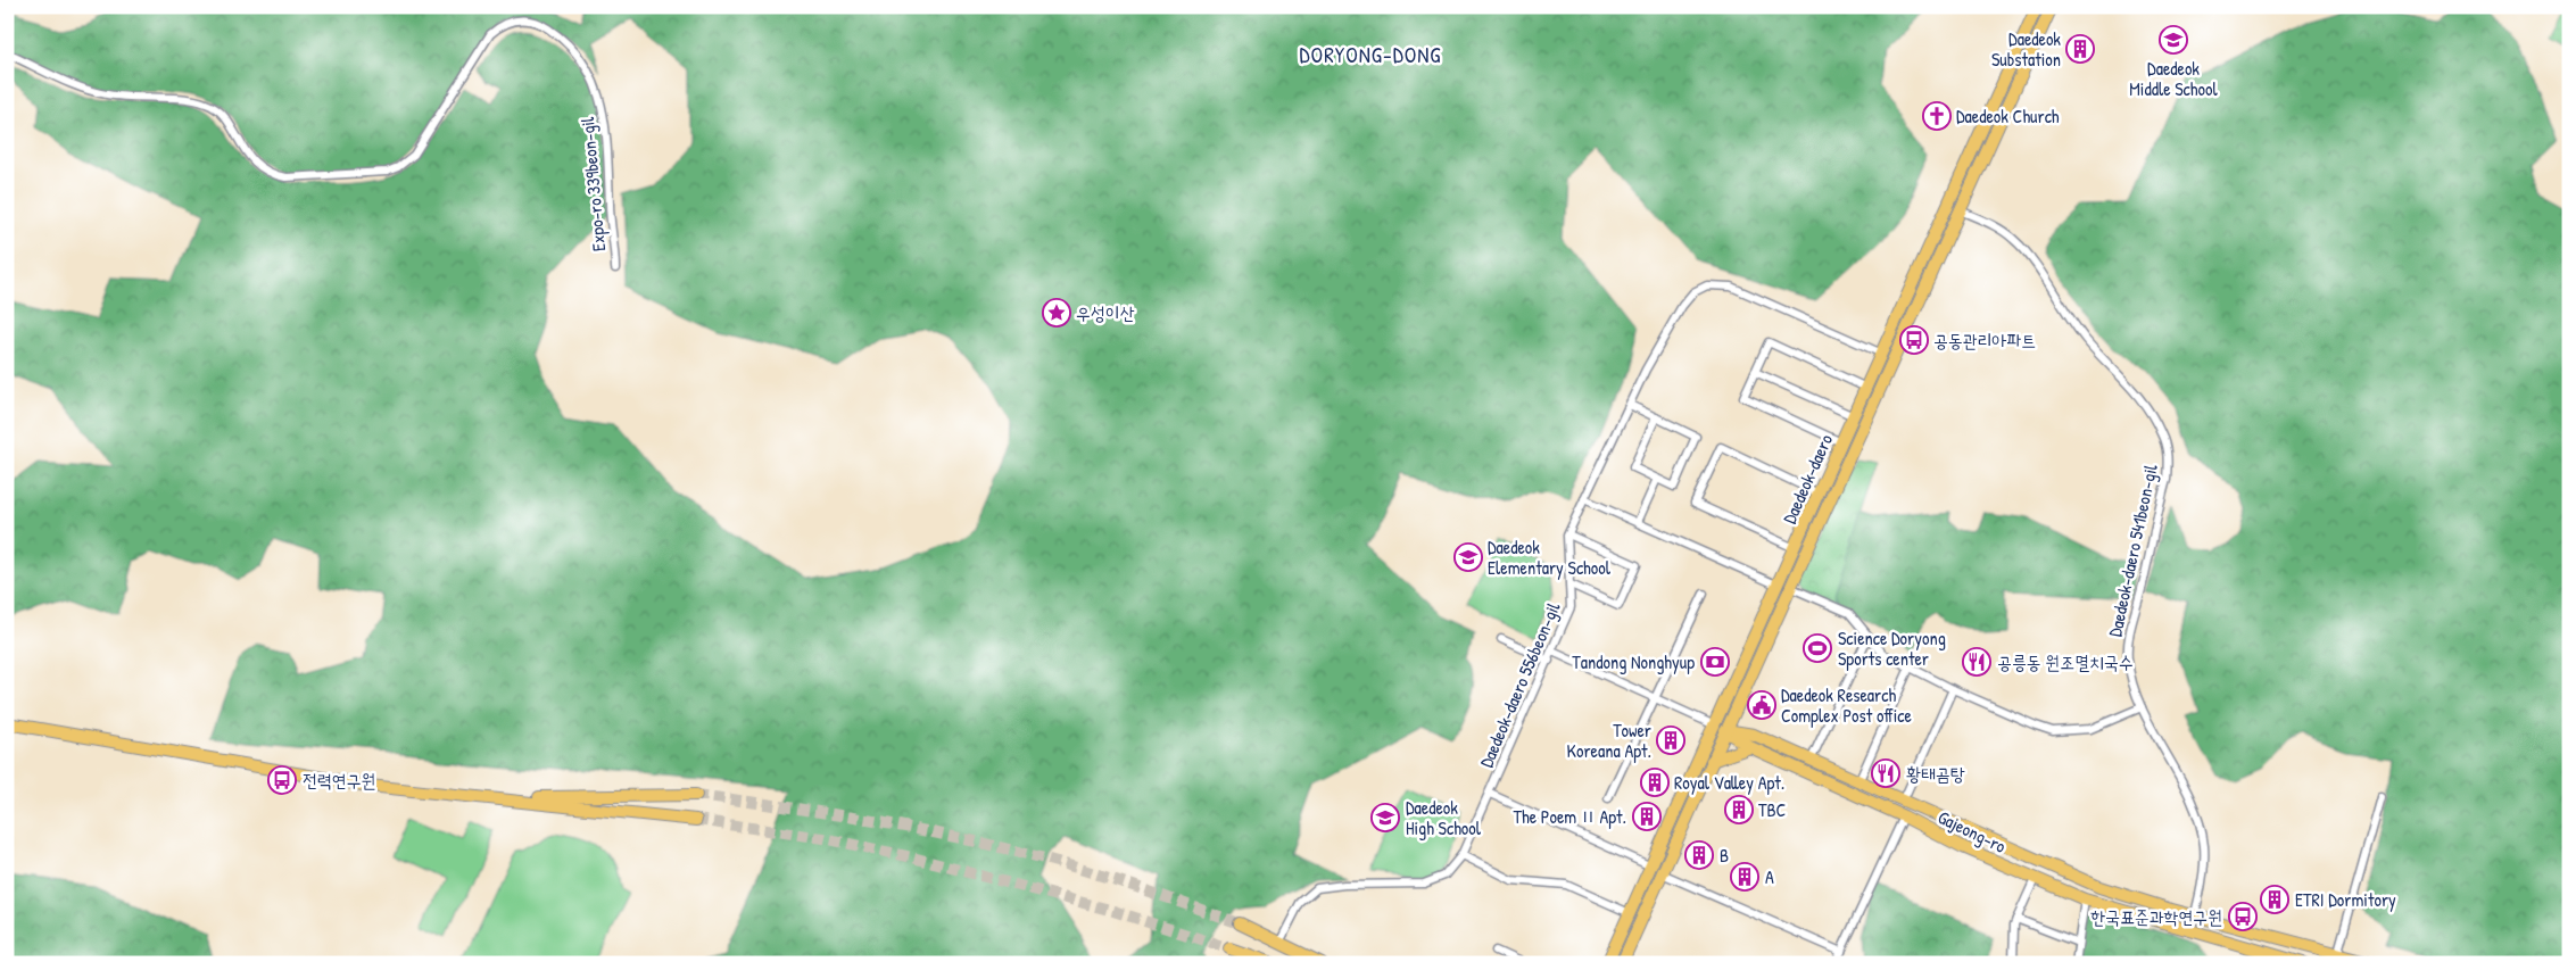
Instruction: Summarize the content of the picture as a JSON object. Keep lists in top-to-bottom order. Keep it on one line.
{"streets":{"main road":["Daedeok-daero","Gajeong-ro"],"street":["Expo-ro 339beon-gil","Daedeok-daero 541beon-gil","Daedeok-daero 556beon-gil"]},"crossings":[["Daedeok-daero","Daedeok-daero 541beon-gil"],["Daedeok-daero","Daedeok-daero 556beon-gil"],["Daedeok-daero","Gajeong-ro"],["Daedeok-daero 541beon-gil","Gajeong-ro"]],"districts":["DORYONG-DONG"],"places":{"school or university":["Daedeok Middle School","Daedeok Elementary School","Daedeok High School"],"building":["Daedeok Substation","Tower Koreana Apt.","Royal Valley Apt.","TBC","The Poem Ⅱ Apt.","B","A","ETRI Dormitory"],"church":["Daedeok Church"],"place":["우성이산"],"bus stop":["공동관리아파트","전력연구원","한국표준과학연구원"],"sports":["Science Doryong Sports center"],"bank":["Tandong Nonghyup"],"restaurant":["공릉동 원조멸치국수","황태곰탕"],"public building":["Daedeok Research Complex Post office"]}}
